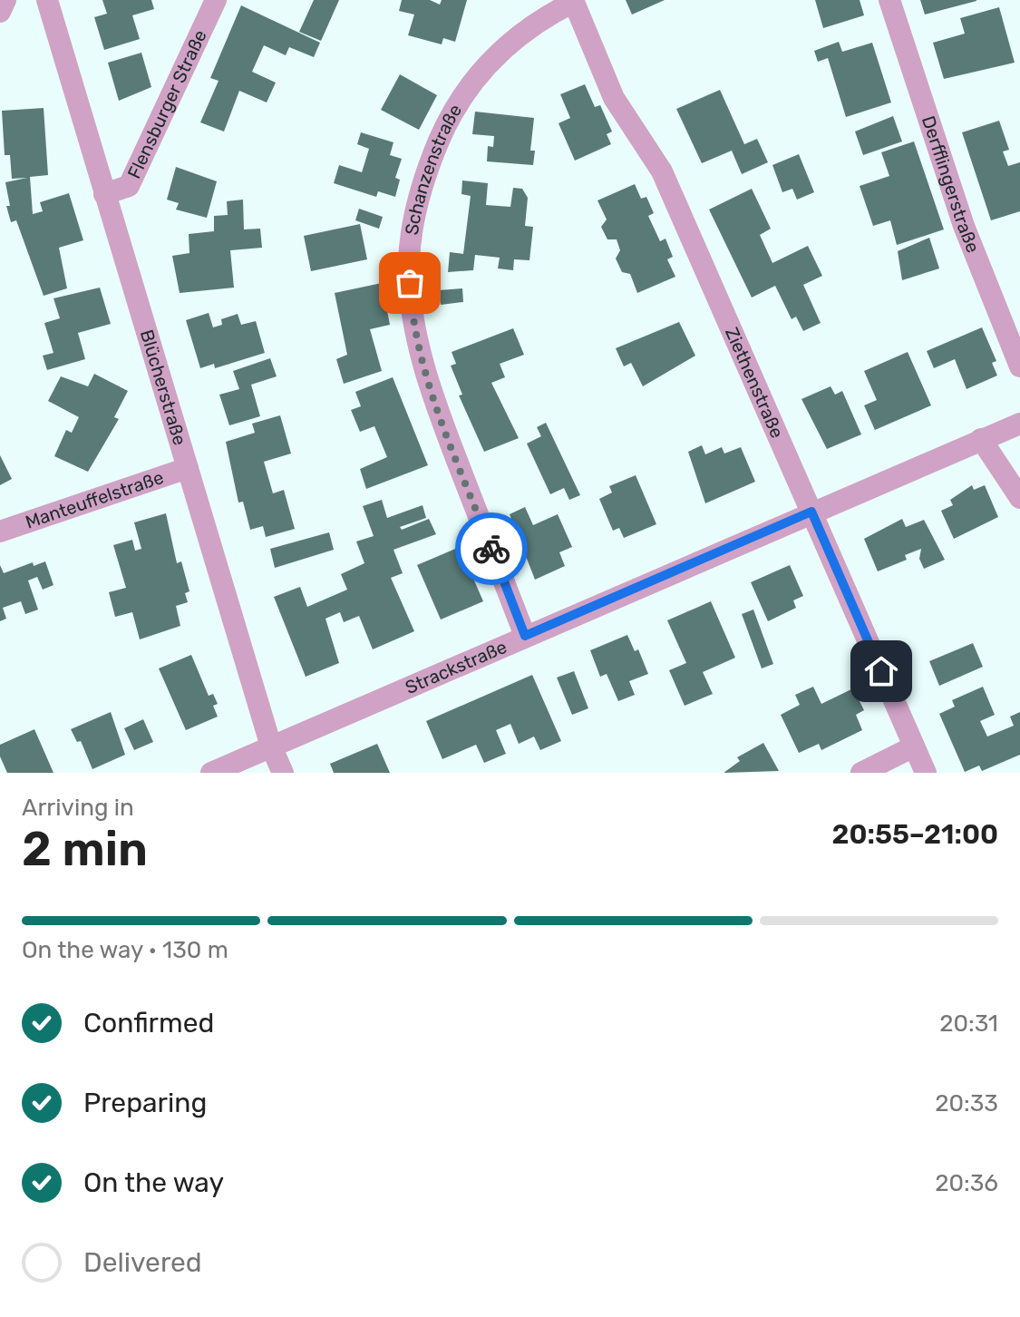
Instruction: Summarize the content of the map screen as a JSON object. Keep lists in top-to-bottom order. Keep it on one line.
{"streets":{"street":["Flensburger Straße","Schanzenstraße","Derfflingerstraße","Ziethenstraße","Blücherstraße","Manteuffelstraße","Strackstraße"]},"crossings":[["Flensburger Straße","Blücherstraße"],["Schanzenstraße","Ziethenstraße"],["Schanzenstraße","Strackstraße"],["Ziethenstraße","Strackstraße"],["Blücherstraße","Manteuffelstraße"],["Blücherstraße","Strackstraße"]],"page":{"heading":["2 min","Arriving in","20:55–21:00"],"bar":"On the way · 130 m","list":[["Confirmed","20:31"],["Preparing","20:33"],["On the way","20:36"],"Delivered"]}}
